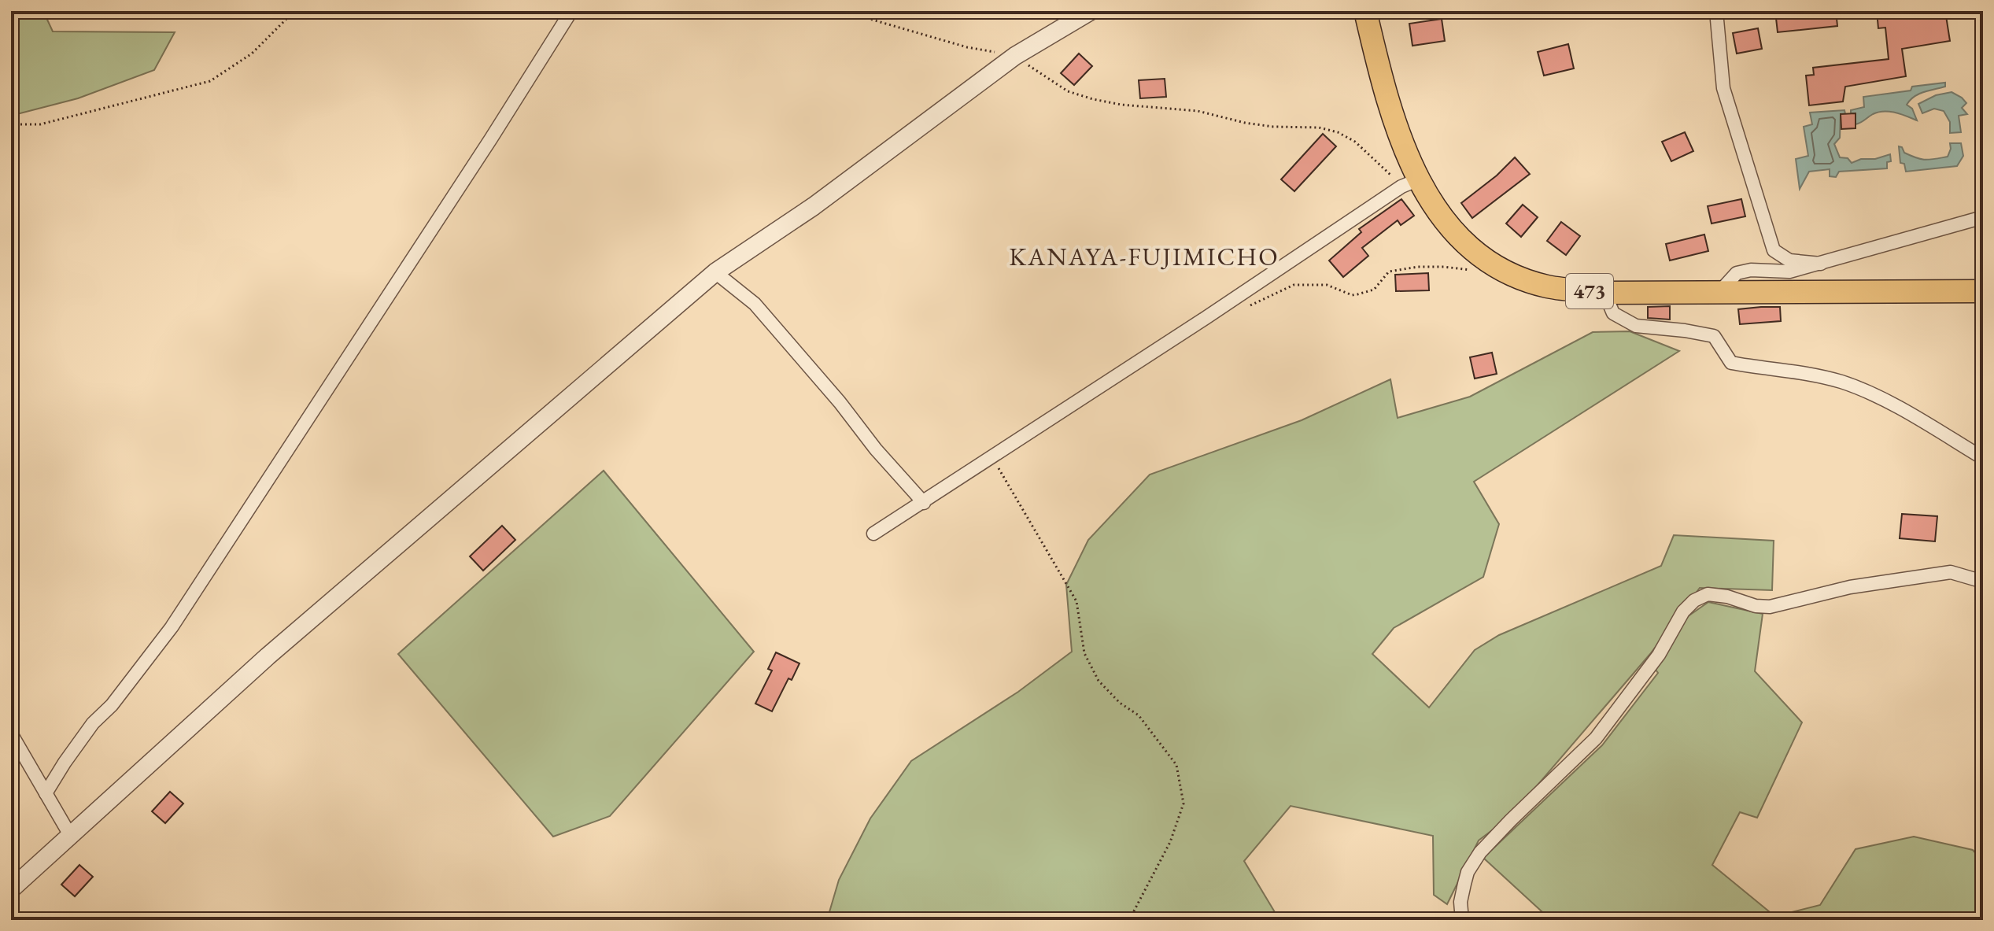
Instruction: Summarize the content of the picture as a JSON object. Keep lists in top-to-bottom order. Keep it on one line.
{"streets":{"highway":["473"]},"districts":["KANAYA-FUJIMICHO"]}
